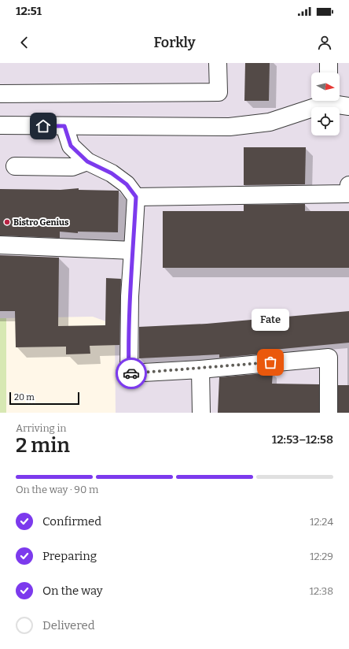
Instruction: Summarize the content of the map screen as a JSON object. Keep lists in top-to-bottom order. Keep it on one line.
{"places":["Bistro Genius","Fate"],"scale_bar":"20 m","north":"right","page":{"status":"12:51","header":"Forkly","bubble":"Fate","scale":"20 m","heading":["2 min","Arriving in","12:53–12:58"],"bar":"On the way · 90 m","list":[["Confirmed","12:24"],["Preparing","12:29"],["On the way","12:38"],"Delivered"]}}
